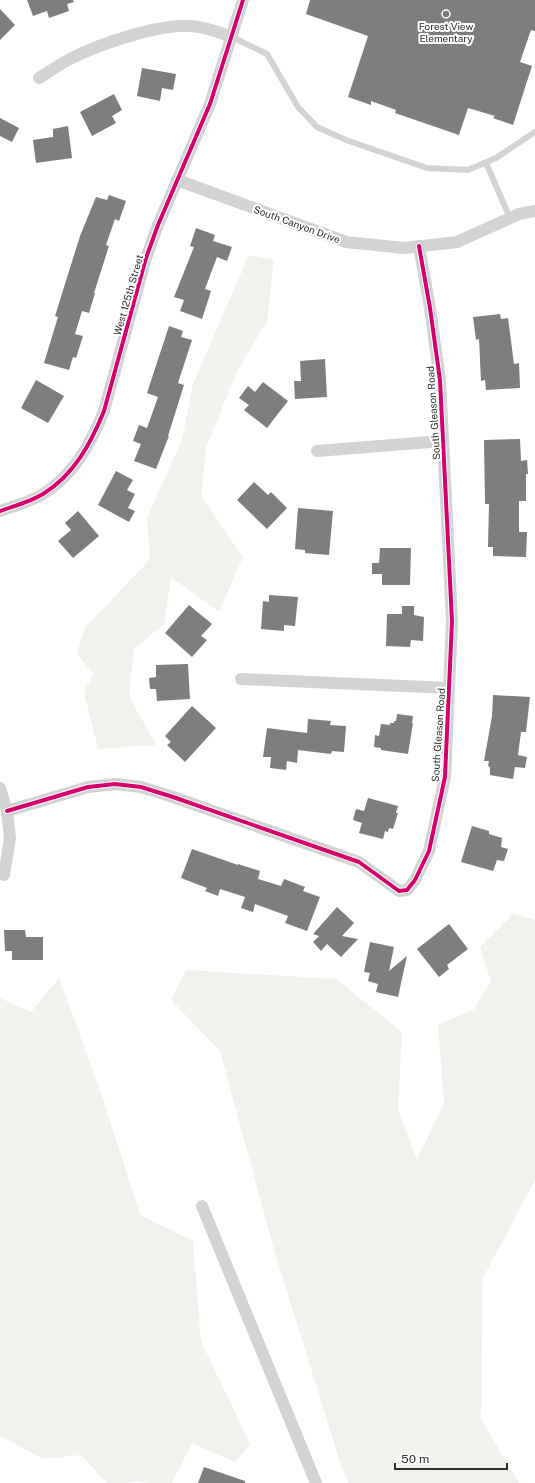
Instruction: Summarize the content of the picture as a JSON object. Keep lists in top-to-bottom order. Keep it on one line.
{"streets":{"street":["South Canyon Drive","West 125th Street","South Gleason Road"]},"crossings":[["South Canyon Drive","West 125th Street"],["South Canyon Drive","South Gleason Road"]],"places":["Forest View Elementary"],"scale_bar":"50 m"}
